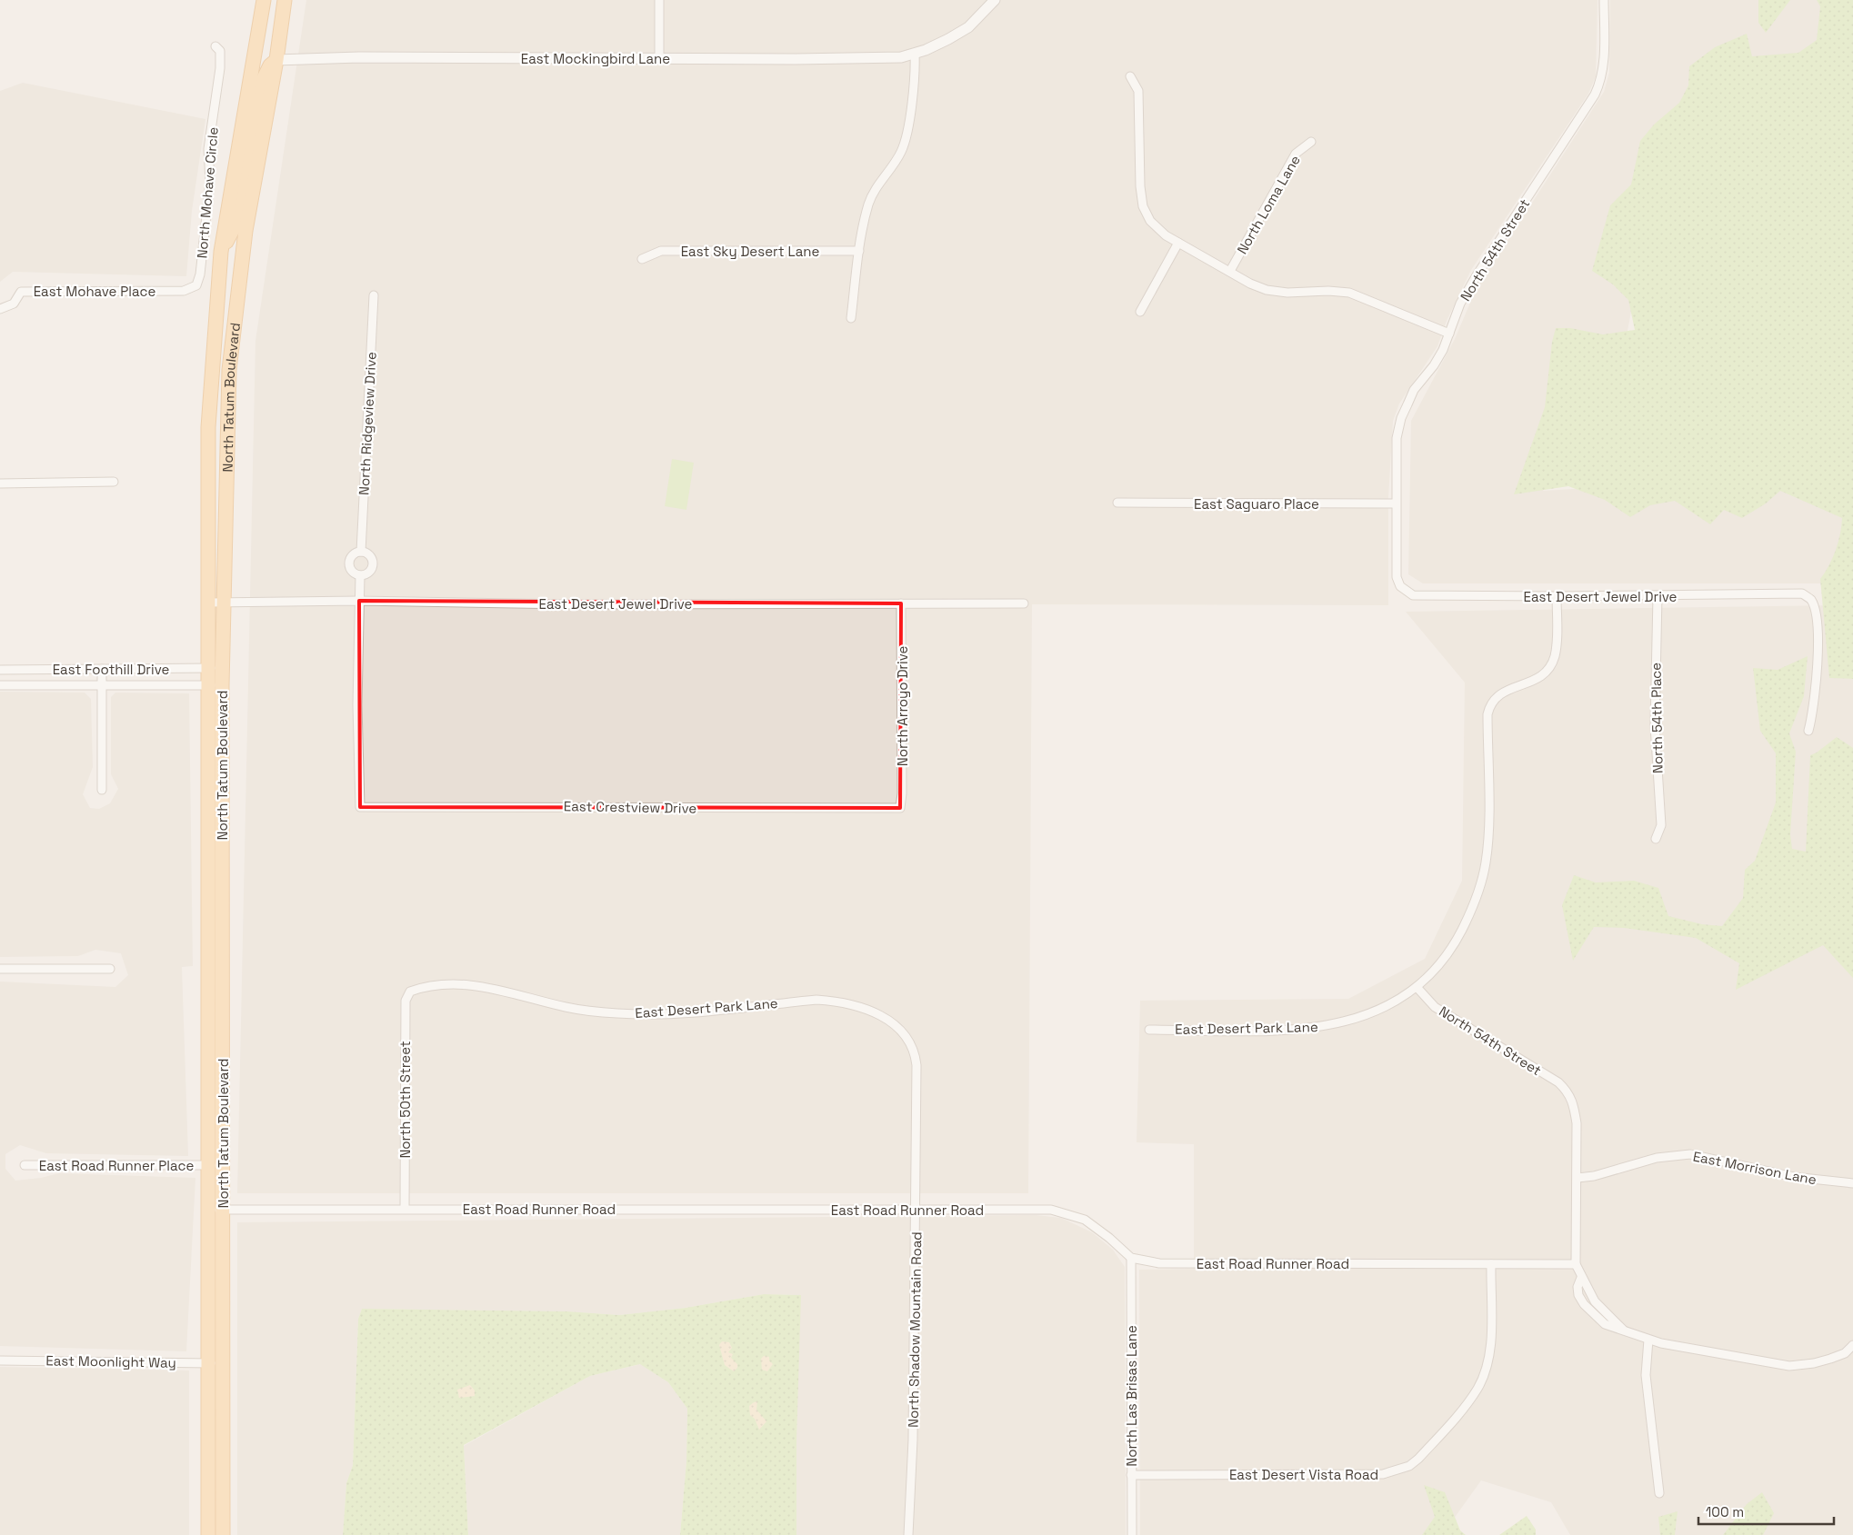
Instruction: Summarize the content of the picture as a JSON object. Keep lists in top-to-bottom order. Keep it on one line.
{"streets":{"main road":["North Tatum Boulevard"],"street":["East Mockingbird Lane","North Mohave Circle","North Loma Lane","North 54th Street","East Sky Desert Lane","East Mohave Place","North Ridgeview Drive","East Saguaro Place","East Desert Jewel Drive","East Foothill Drive","North Arroyo Drive","North 54th Place","East Crestview Drive","East Desert Park Lane","North 50th Street","East Road Runner Place","East Morrison Lane","East Road Runner Road","North Shadow Mountain Road","East Moonlight Way","North Las Brisas Lane","East Desert Vista Road"]},"crossings":[["East Mockingbird Lane","North Tatum Boulevard"],["North Mohave Circle","East Mohave Place"],["North 54th Street","East Saguaro Place"],["North 54th Street","East Desert Jewel Drive"],["North 54th Street","East Desert Park Lane"],["North 54th Street","East Morrison Lane"],["North 54th Street","East Road Runner Road"],["North Tatum Boulevard","East Desert Jewel Drive"],["North Tatum Boulevard","East Foothill Drive"],["North Tatum Boulevard","East Road Runner Place"],["North Tatum Boulevard","East Road Runner Road"],["North Tatum Boulevard","East Moonlight Way"],["East Desert Jewel Drive","North Arroyo Drive"],["East Desert Jewel Drive","North 54th Place"],["East Desert Jewel Drive","East Crestview Drive"],["North Arroyo Drive","East Crestview Drive"],["East Desert Park Lane","North 50th Street"],["East Desert Park Lane","North Shadow Mountain Road"],["North 50th Street","East Road Runner Road"],["East Road Runner Road","North Shadow Mountain Road"],["East Road Runner Road","North Las Brisas Lane"],["East Road Runner Road","East Desert Vista Road"],["North Las Brisas Lane","East Desert Vista Road"]],"scale_bar":"100 m"}
